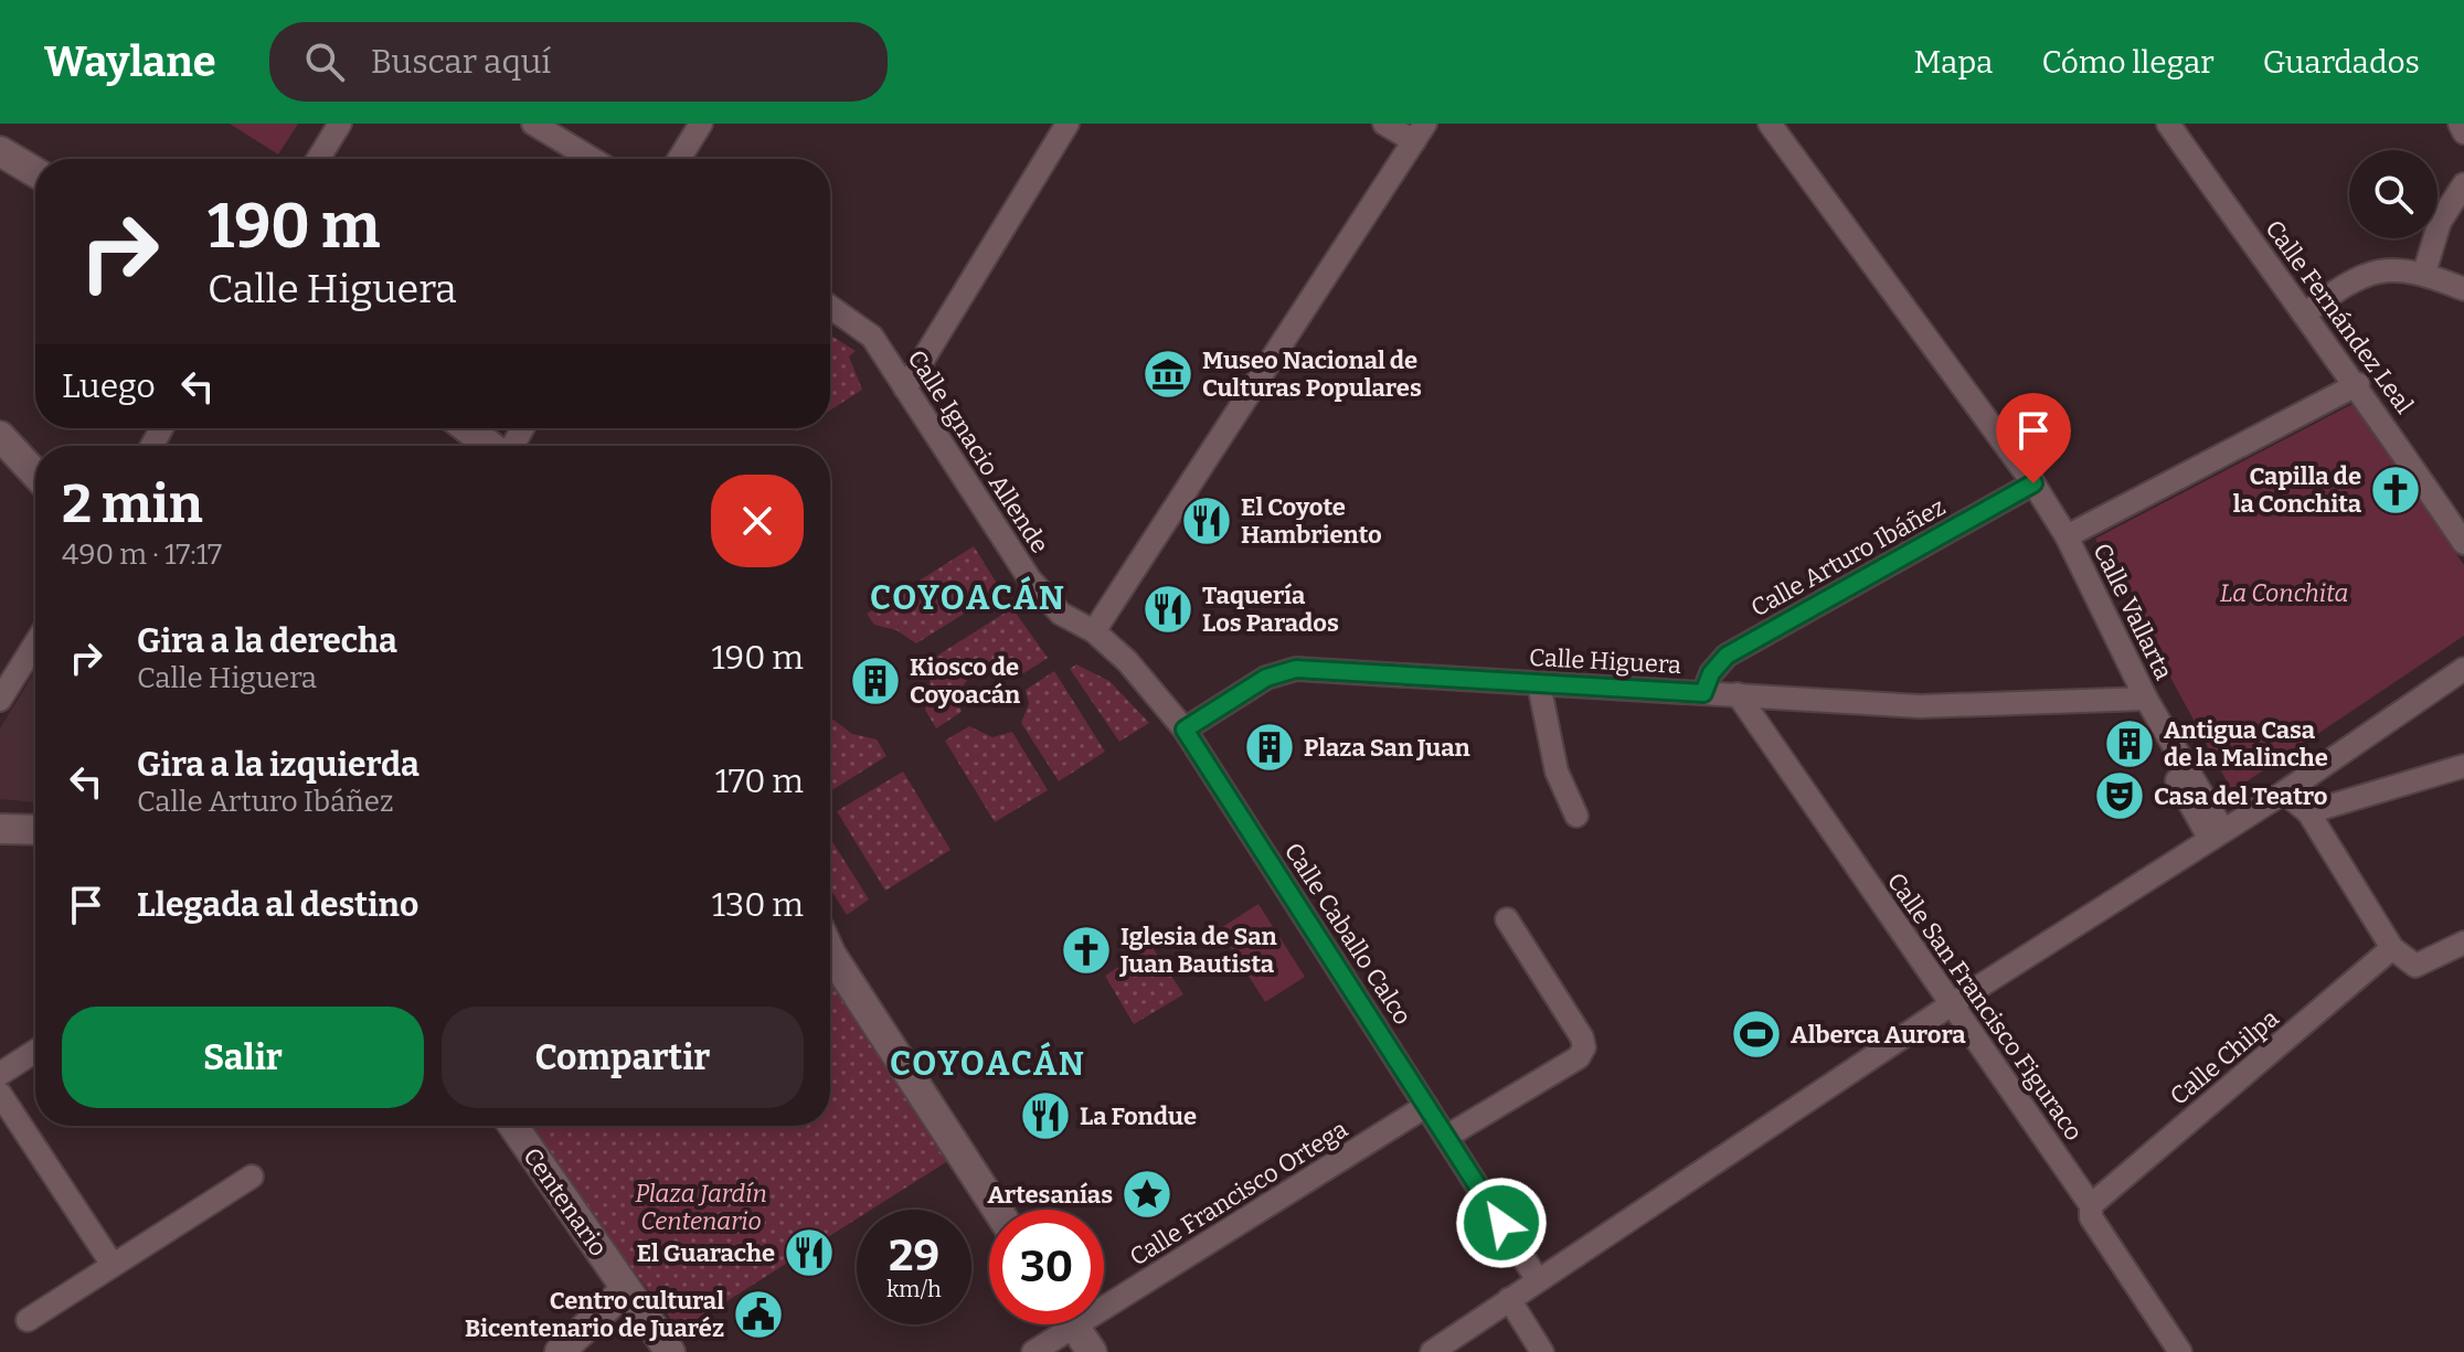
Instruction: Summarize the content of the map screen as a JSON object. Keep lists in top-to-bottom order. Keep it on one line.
{"streets":{"street":["Calle Fernández Leal","Calle Ignacio Allende","Calle Arturo Ibáñez","Calle Vallarta","Calle Higuera","Calle Caballo Calco","Calle San Francisco Figuraco","Calle Chilpa","Calle Francisco Ortega","Centenario"]},"crossings":[["Calle Ignacio Allende","Calle Caballo Calco"],["Calle Arturo Ibáñez","Calle Vallarta"],["Calle Arturo Ibáñez","Calle Higuera"],["Calle Vallarta","Calle Higuera"],["Calle Higuera","Calle Caballo Calco"],["Calle Higuera","Calle San Francisco Figuraco"],["Calle Caballo Calco","Calle Francisco Ortega"],["Calle San Francisco Figuraco","Calle Chilpa"]],"districts":["COYOACÁN","COYOACÁN"],"parks":["La Conchita","Plaza Jardín Centenario"],"places":{"museum":["Museo Nacional de Culturas Populares"],"church":["Capilla de la Conchita","Iglesia de San Juan Bautista"],"restaurant":["El Coyote Hambriento","Taquería Los Parados","La Fondue","El Guarache"],"building":["Kiosco de Coyoacán","Antigua Casa de la Malinche","Plaza San Juan"],"theatre":["Casa del Teatro"],"sports":["Alberca Aurora"],"place":["Artesanías"],"public building":["Centro cultural Bicentenario de Juaréz"]},"page":{"header":"Waylane","search":"Buscar aquí","nav":["Mapa","Cómo llegar","Guardados"],"turn":["190 m","Calle Higuera"],"then":"Luego","heading":["2 min","490 m · 17:17"],"list":[{"name":"Gira a la derecha","note":"Calle Higuera","value":"190 m"},{"name":"Gira a la izquierda","note":"Calle Arturo Ibáñez","value":"170 m"},{"name":"Llegada al destino","value":"130 m"}],"buttons":["Salir","Compartir"],"speed":"29 km/h","limit":"30"}}
